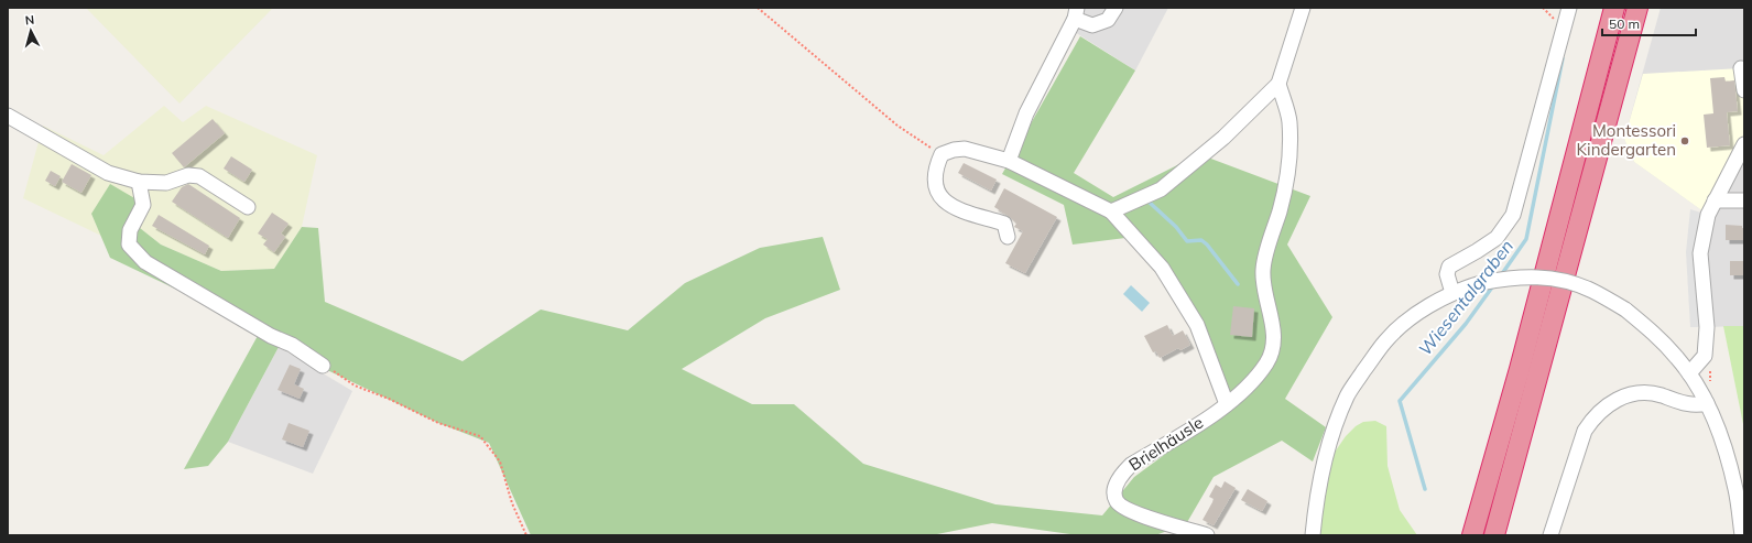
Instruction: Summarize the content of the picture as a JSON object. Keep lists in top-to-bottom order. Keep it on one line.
{"streets":{"street":["Brielhäusle"]},"water":["Wiesentalgraben"],"places":["Montessori Kindergarten"],"scale_bar":"50 m","north":"top"}
